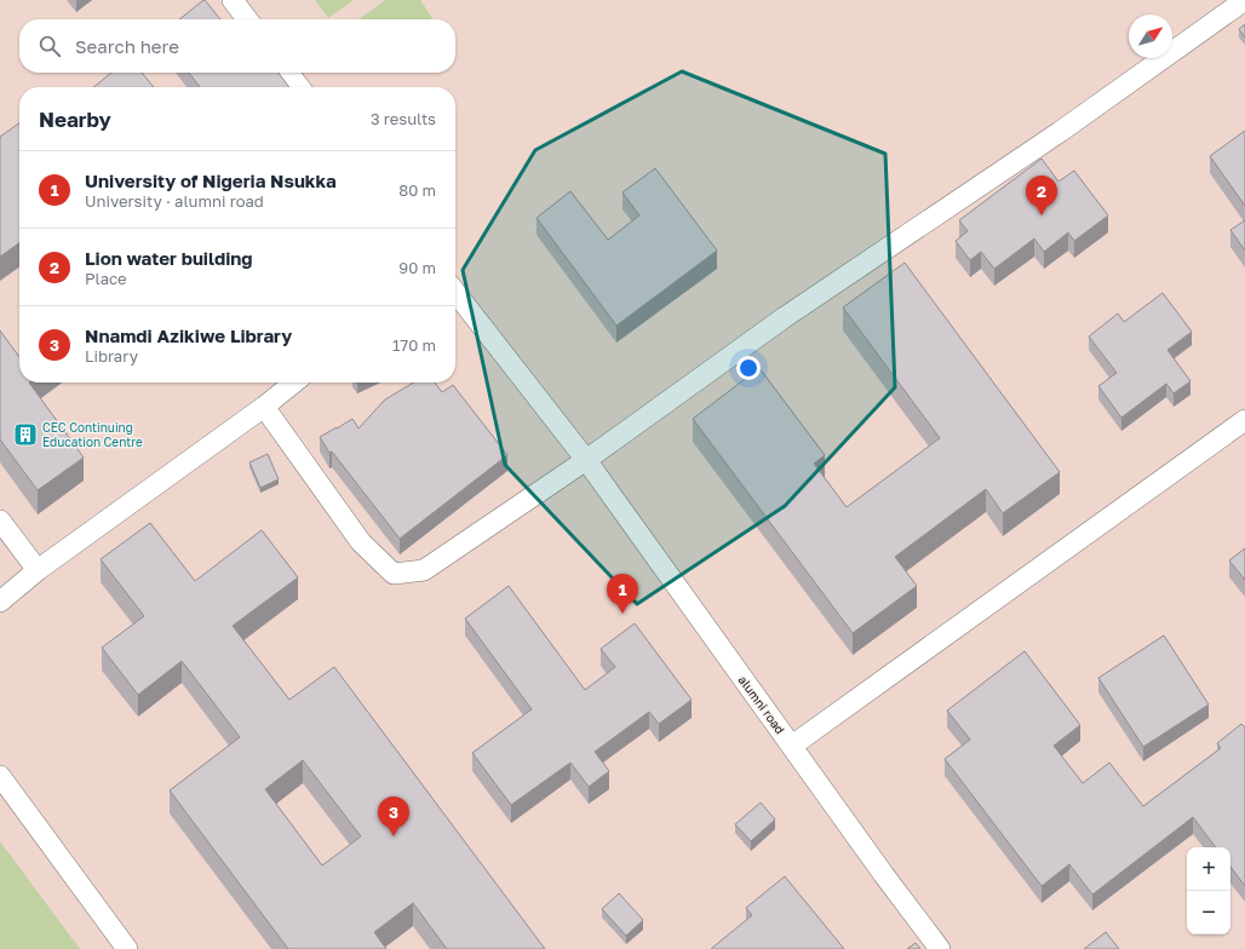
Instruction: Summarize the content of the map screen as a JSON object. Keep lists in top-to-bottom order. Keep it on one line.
{"streets":{"street":["alumni road"]},"places":{"building":["CEC Continuing Education Centre"]},"north":"top right","page":{"search":"Search here","heading":["Nearby","3 results"],"list":[{"mark":"1","name":"University of Nigeria Nsukka","note":"University · alumni road","value":"80 m"},{"mark":"2","name":"Lion water building","note":"Place","value":"90 m"},{"mark":"3","name":"Nnamdi Azikiwe Library","note":"Library","value":"170 m"}],"pins":["2","1","3"],"map_buttons":["+","−"]}}
